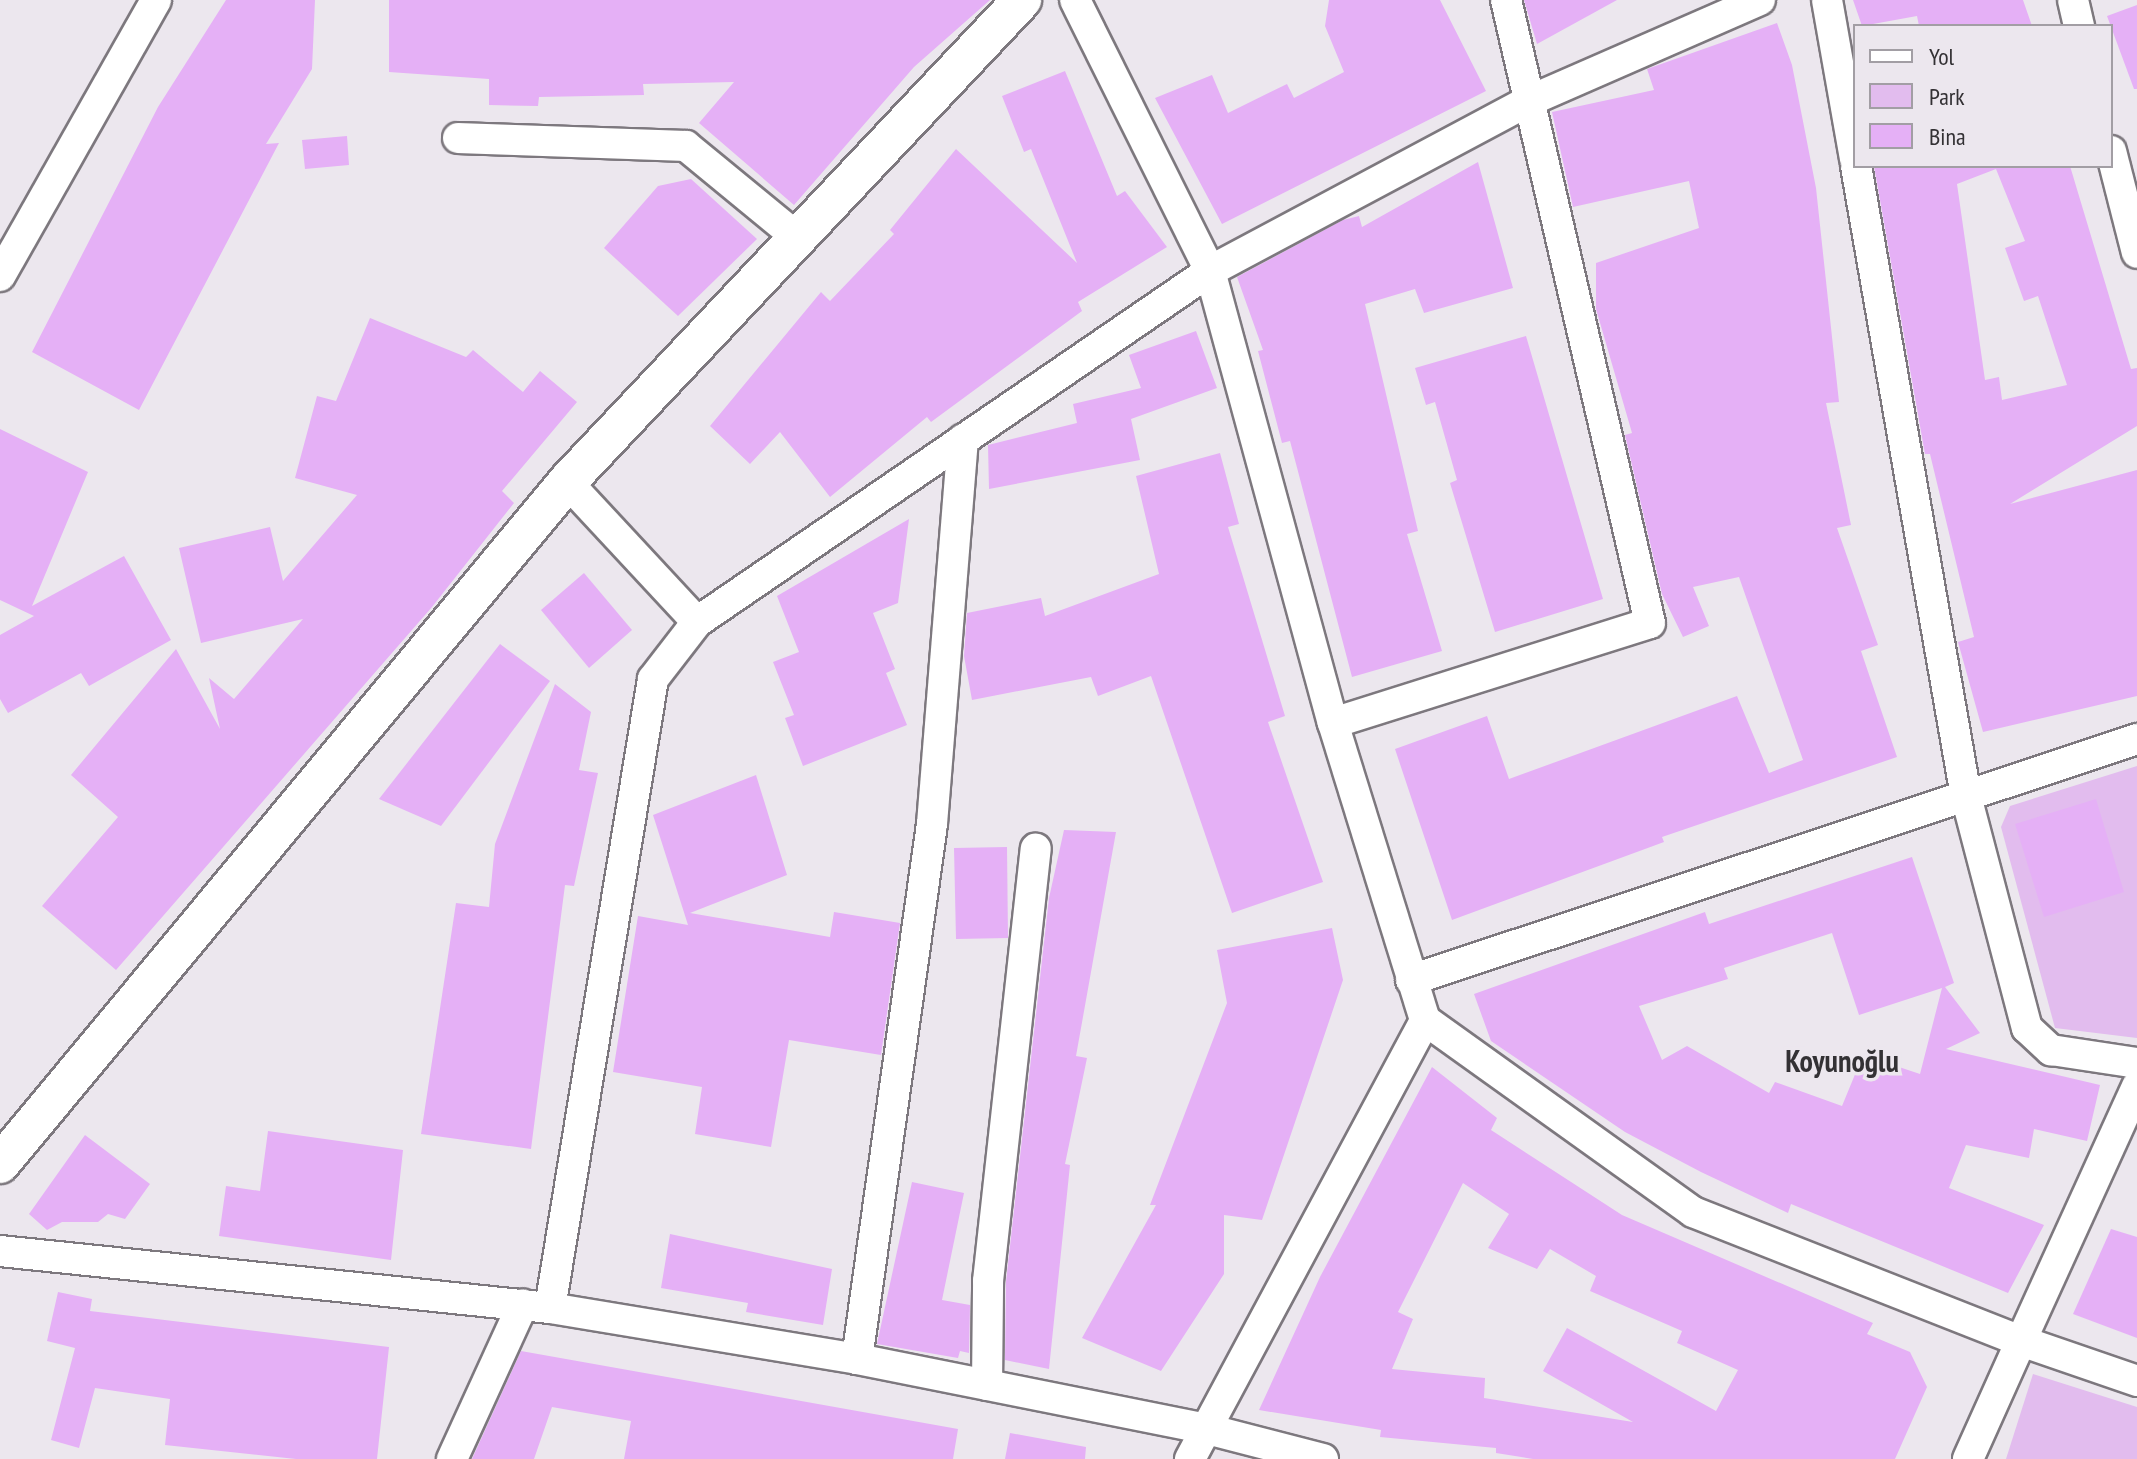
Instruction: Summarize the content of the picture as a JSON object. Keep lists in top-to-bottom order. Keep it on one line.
{"districts":["Koyunoğlu"],"legend":["Yol","Park","Bina"]}
